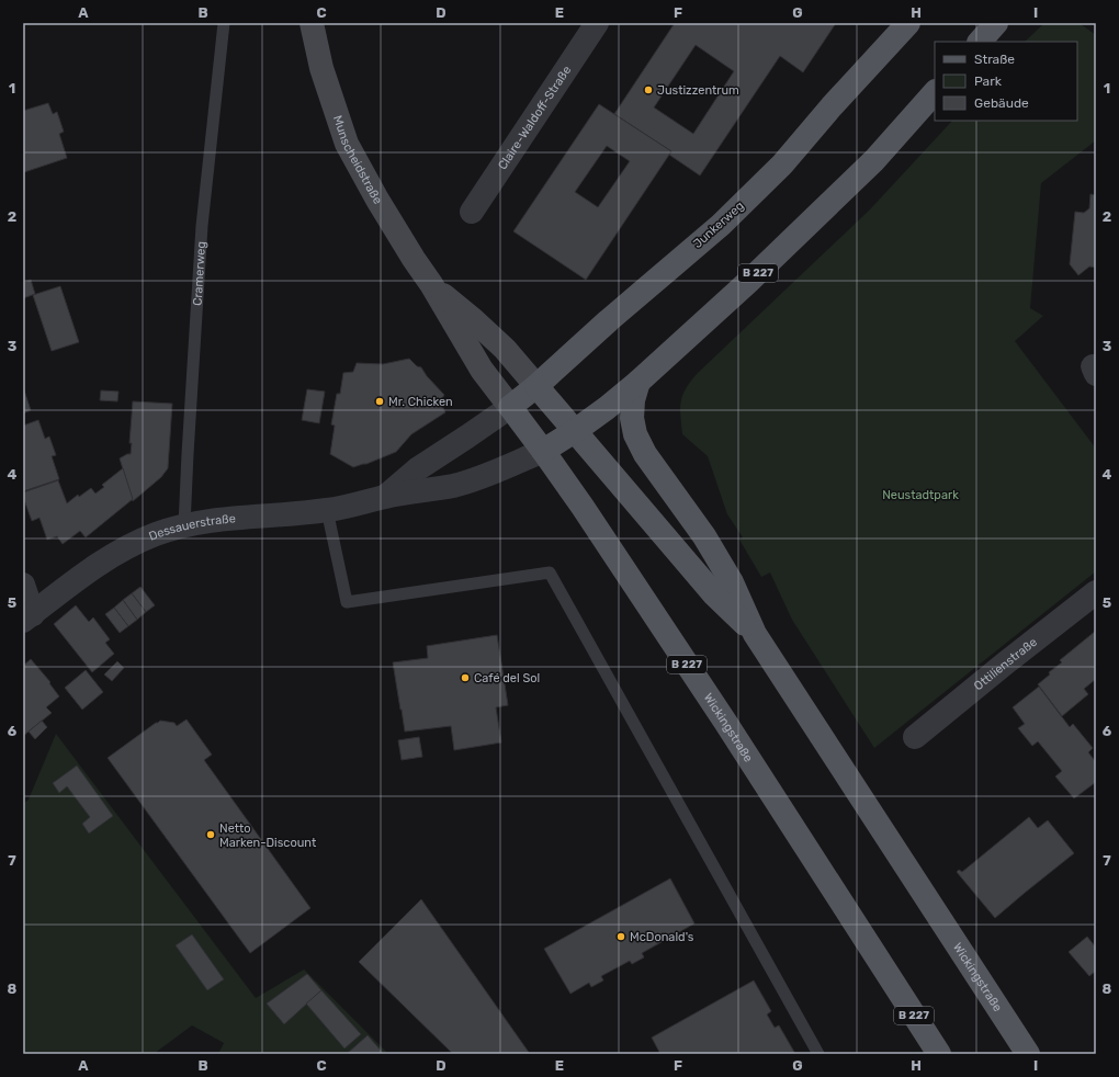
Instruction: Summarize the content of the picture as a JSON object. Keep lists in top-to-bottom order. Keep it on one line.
{"streets":{"main road":["Munscheidstraße","Junkerweg","B 227","Wickingstraße"],"street":["Claire-Waldoff-Straße","Dessauerstraße","Ottilienstraße"],"lane":["Cramerweg"]},"crossings":[["Munscheidstraße","Junkerweg"],["Munscheidstraße","Dessauerstraße"],["Munscheidstraße","Wickingstraße"],["Junkerweg","Dessauerstraße"],["Junkerweg","Wickingstraße"],["Cramerweg","Dessauerstraße"],["B 227","Wickingstraße"],["Dessauerstraße","Wickingstraße"]],"parks":["Neustadtpark"],"places":["Justizzentrum","Mr. Chicken","Café del Sol","Netto Marken-Discount","McDonald's"],"legend":["Straße","Park","Gebäude"],"grid":{"columns":["A","B","C","D","E","F","G","H","I"],"rows":["1","2","3","4","5","6","7","8"]}}
